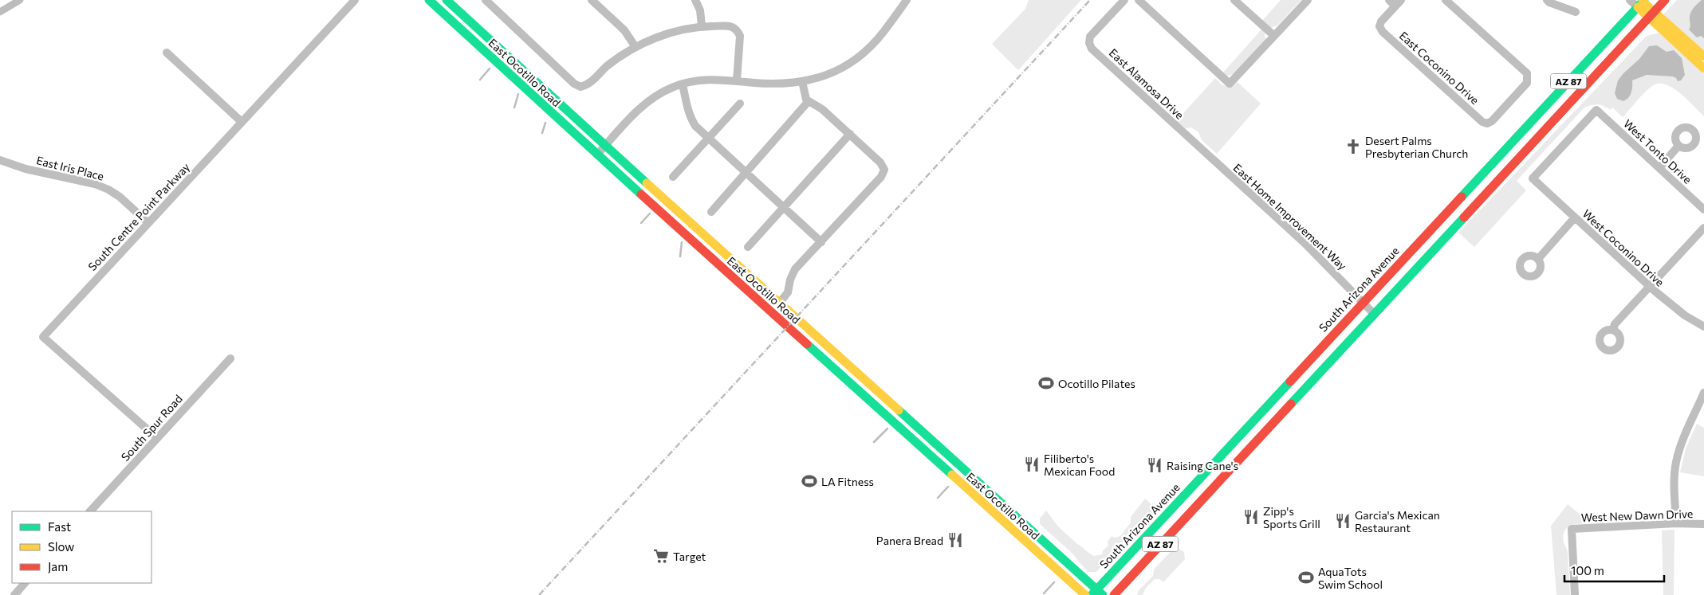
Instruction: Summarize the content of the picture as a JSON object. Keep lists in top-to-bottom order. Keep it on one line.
{"streets":{"main road":["East Ocotillo Road","AZ 87","South Arizona Avenue"],"street":["East Coconino Drive","East Alamosa Drive","West Tonto Drive","East Iris Place","South Centre Point Parkway","East Home Improvement Way","West Coconino Drive","South Spur Road","West New Dawn Drive"]},"crossings":[["East Ocotillo Road","South Arizona Avenue"],["AZ 87","East Home Improvement Way"],["East Alamosa Drive","East Home Improvement Way"],["West Tonto Drive","West Coconino Drive"],["East Iris Place","South Centre Point Parkway"],["South Centre Point Parkway","South Spur Road"],["East Home Improvement Way","South Arizona Avenue"]],"places":{"church":["Desert Palms Presbyterian Church"],"sports":["Ocotillo Pilates","LA Fitness","AquaTots Swim School"],"restaurant":["Filiberto's Mexican Food","Raising Cane's","Zipp's Sports Grill","Garcia's Mexican Restaurant","Panera Bread"],"supermarket":["Target"]},"legend":["Fast","Slow","Jam"],"scale_bar":"100 m"}
